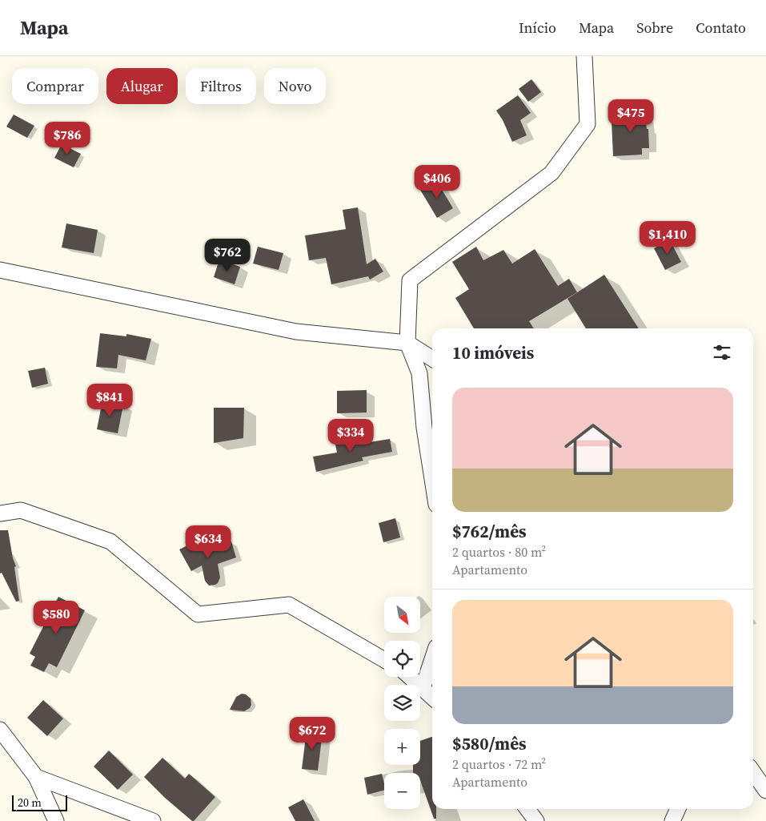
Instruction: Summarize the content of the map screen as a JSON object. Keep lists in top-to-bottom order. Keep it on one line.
{"scale_bar":"20 m","north":"bottom right","page":{"header":"Mapa","nav":["Início","Mapa","Sobre","Contato"],"chip":["Comprar","Alugar","Filtros","Novo"],"price":["$475","$786","$406","$1,410","$762","$841","$334","$634","$580","$672"],"heading":"10 imóveis","list":[{"name":"$762/mês","note":"2 quartos · 80 m² · Apartamento"},{"name":"$580/mês","note":"2 quartos · 72 m² · Apartamento"}],"map_buttons":["+","−"],"scale":"20 m"}}
